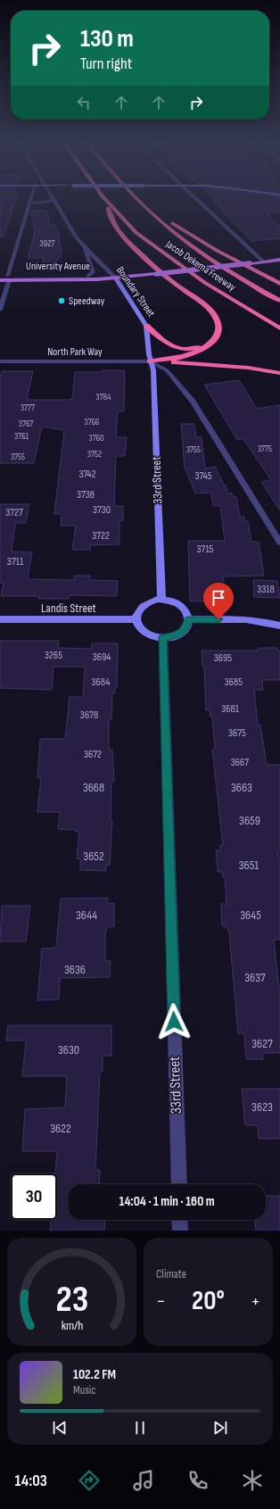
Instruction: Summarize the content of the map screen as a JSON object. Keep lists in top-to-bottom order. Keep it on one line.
{"streets":{"highway":["Jacob Dekema Freeway"],"main road":["University Avenue","Boundary Street","33rd Street","Landis Street"],"street":["North Park Way"]},"crossings":[["University Avenue","Boundary Street"],["Boundary Street","North Park Way"],["Boundary Street","33rd Street"],["North Park Way","33rd Street"],["33rd Street","Landis Street"]],"places":["Speedway"],"house_numbers":["3927","3784","3777","3766","3767","3761","3760","3775","3755","3752","3755","3742","3745","3738","3730","3727","3722","3715","3711","3318","3265","3694","3695","3684","3685","3681","3678","3675","3672","3667","3668","3663","3659","3652","3651","3644","3645","3636","3637","3627","3630","3623","3622"],"page":{"turn":["130 m","Turn right"],"limit":"30","trip":"14:04 · 1 min · 160 m","tile":"Climate","heat":["−","20°","+"],"song":["102.2 FM","Music"],"tabs":"14:03","gauge":["23","km/h"]}}
